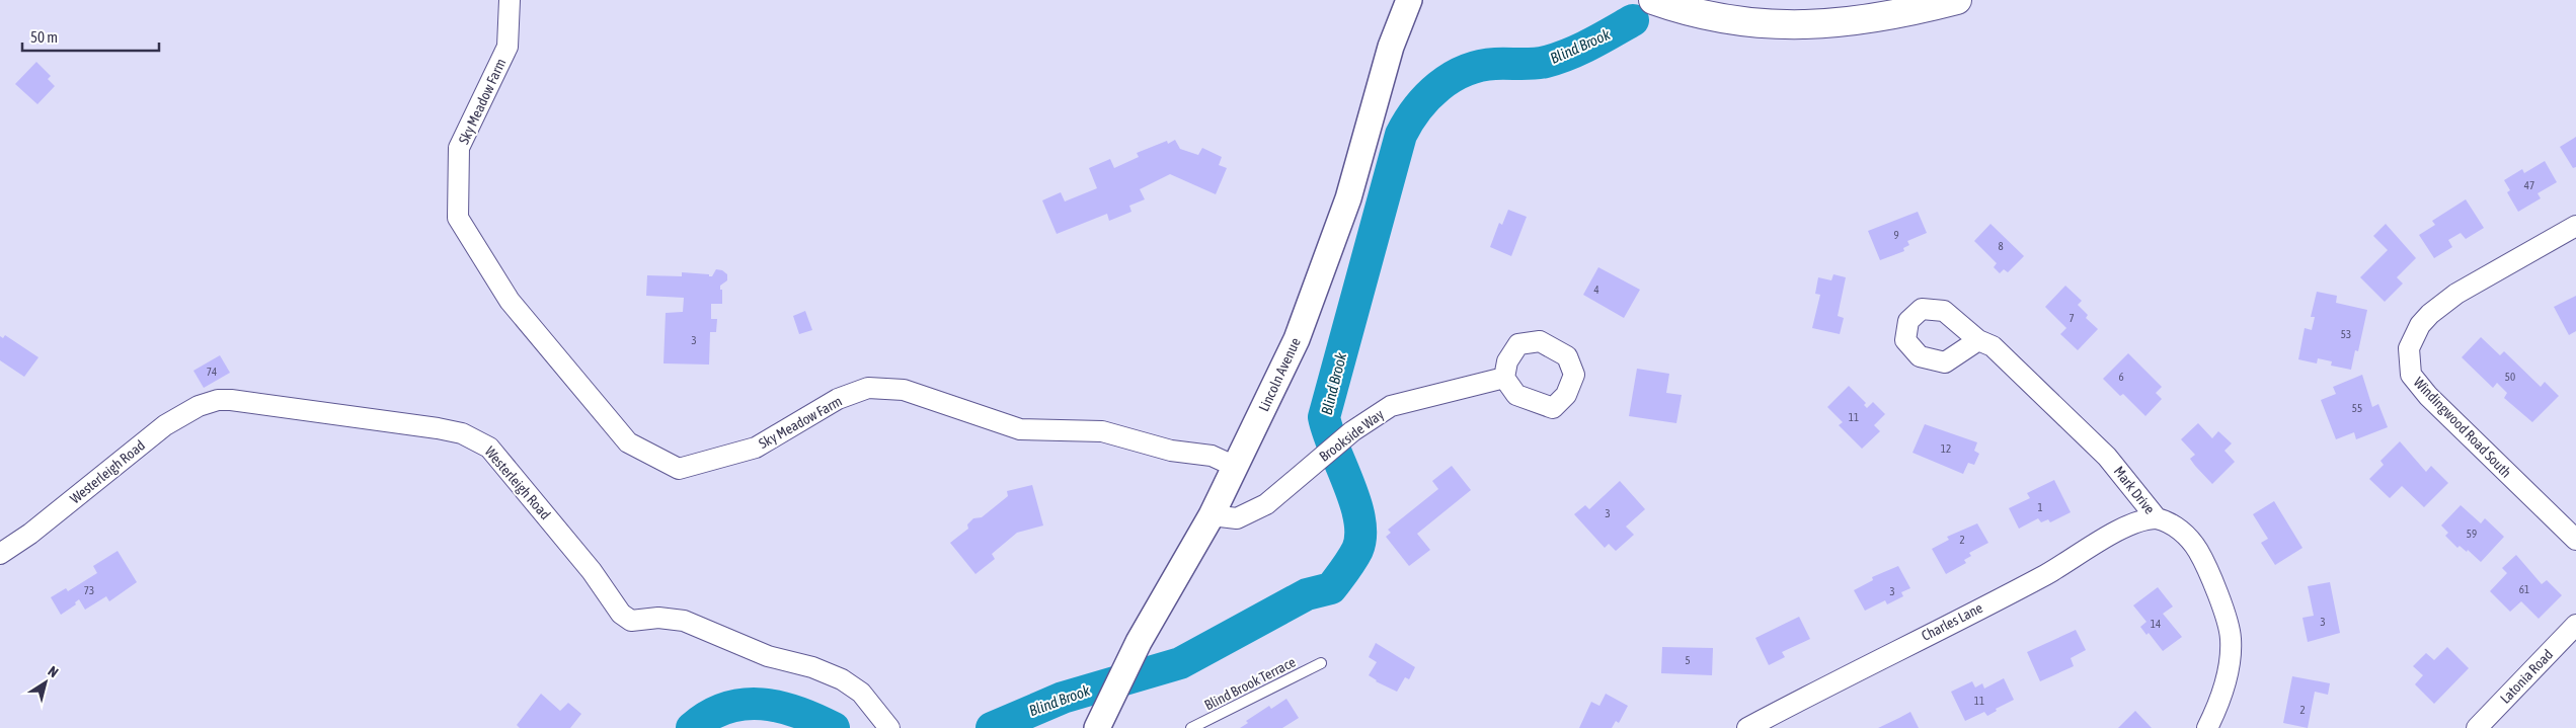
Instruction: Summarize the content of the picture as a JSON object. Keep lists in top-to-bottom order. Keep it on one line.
{"streets":{"street":["Sky Meadow Farm","Lincoln Avenue","Windingwood Road South","Brookside Way","Westerleigh Road","Mark Drive","Charles Lane","Latonia Road"],"lane":["Blind Brook Terrace"]},"crossings":[["Sky Meadow Farm","Lincoln Avenue"],["Lincoln Avenue","Brookside Way"],["Mark Drive","Charles Lane"]],"water":["Blind Brook"],"house_numbers":["47","9","8","4","7","53","3","74","6","50","55","11","12","1","3","59","2","61","73","3","3","14","5","11","2"],"scale_bar":"50 m","north":"top right"}
